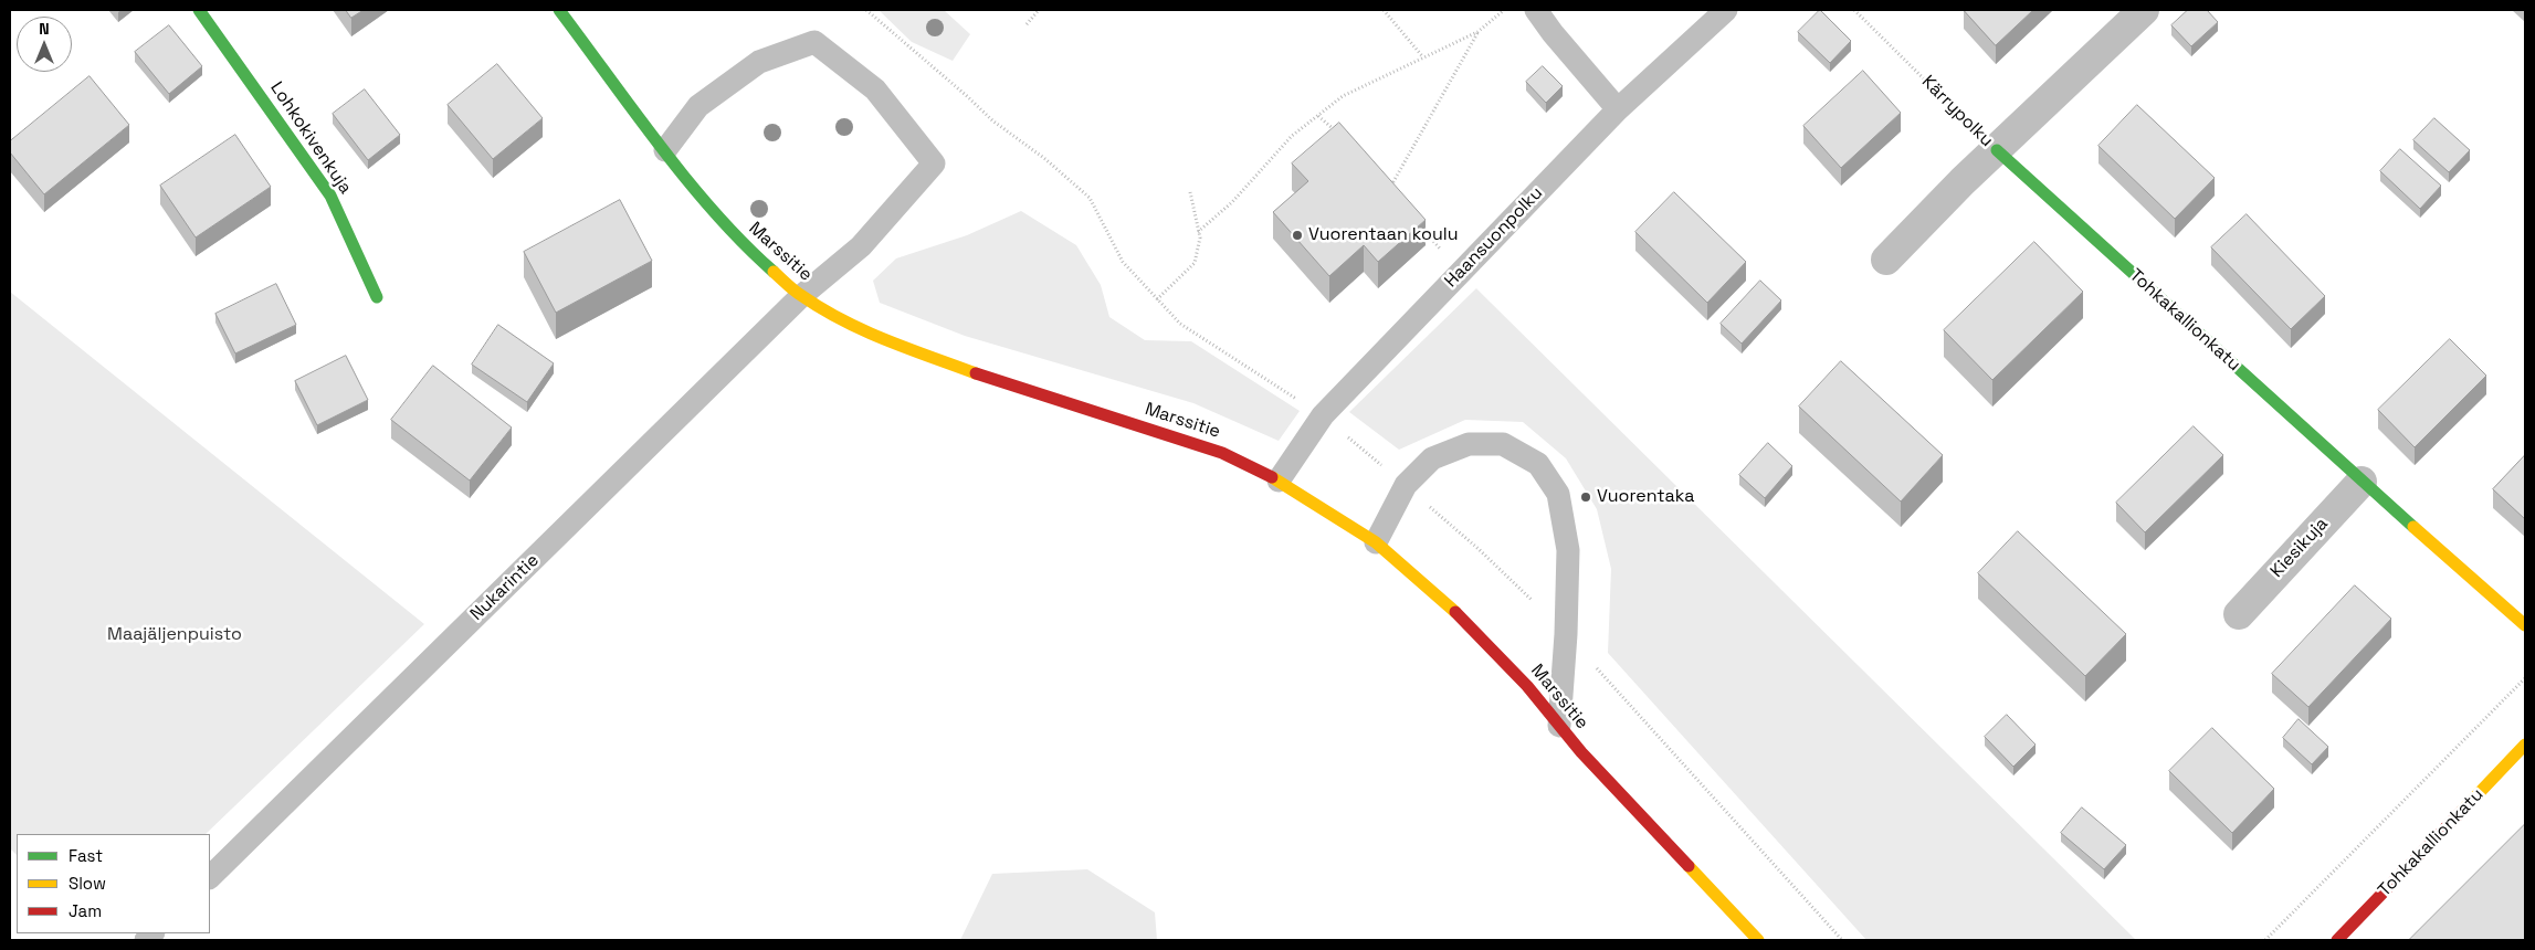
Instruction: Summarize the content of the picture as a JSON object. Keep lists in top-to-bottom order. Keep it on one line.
{"streets":{"main road":["Lohkokivenkuja","Marssitie","Tohkakallionkatu"],"street":["Kärrypolku","Kiesikuja"],"lane":["Haansuonpolku","Nukarintie"]},"crossings":[["Kärrypolku","Tohkakallionkatu"],["Haansuonpolku","Marssitie"],["Marssitie","Nukarintie"],["Tohkakallionkatu","Kiesikuja"]],"parks":["Maajäljenpuisto"],"places":["Vuorentaan koulu","Vuorentaka"],"legend":["Fast","Slow","Jam"],"north":"top"}
